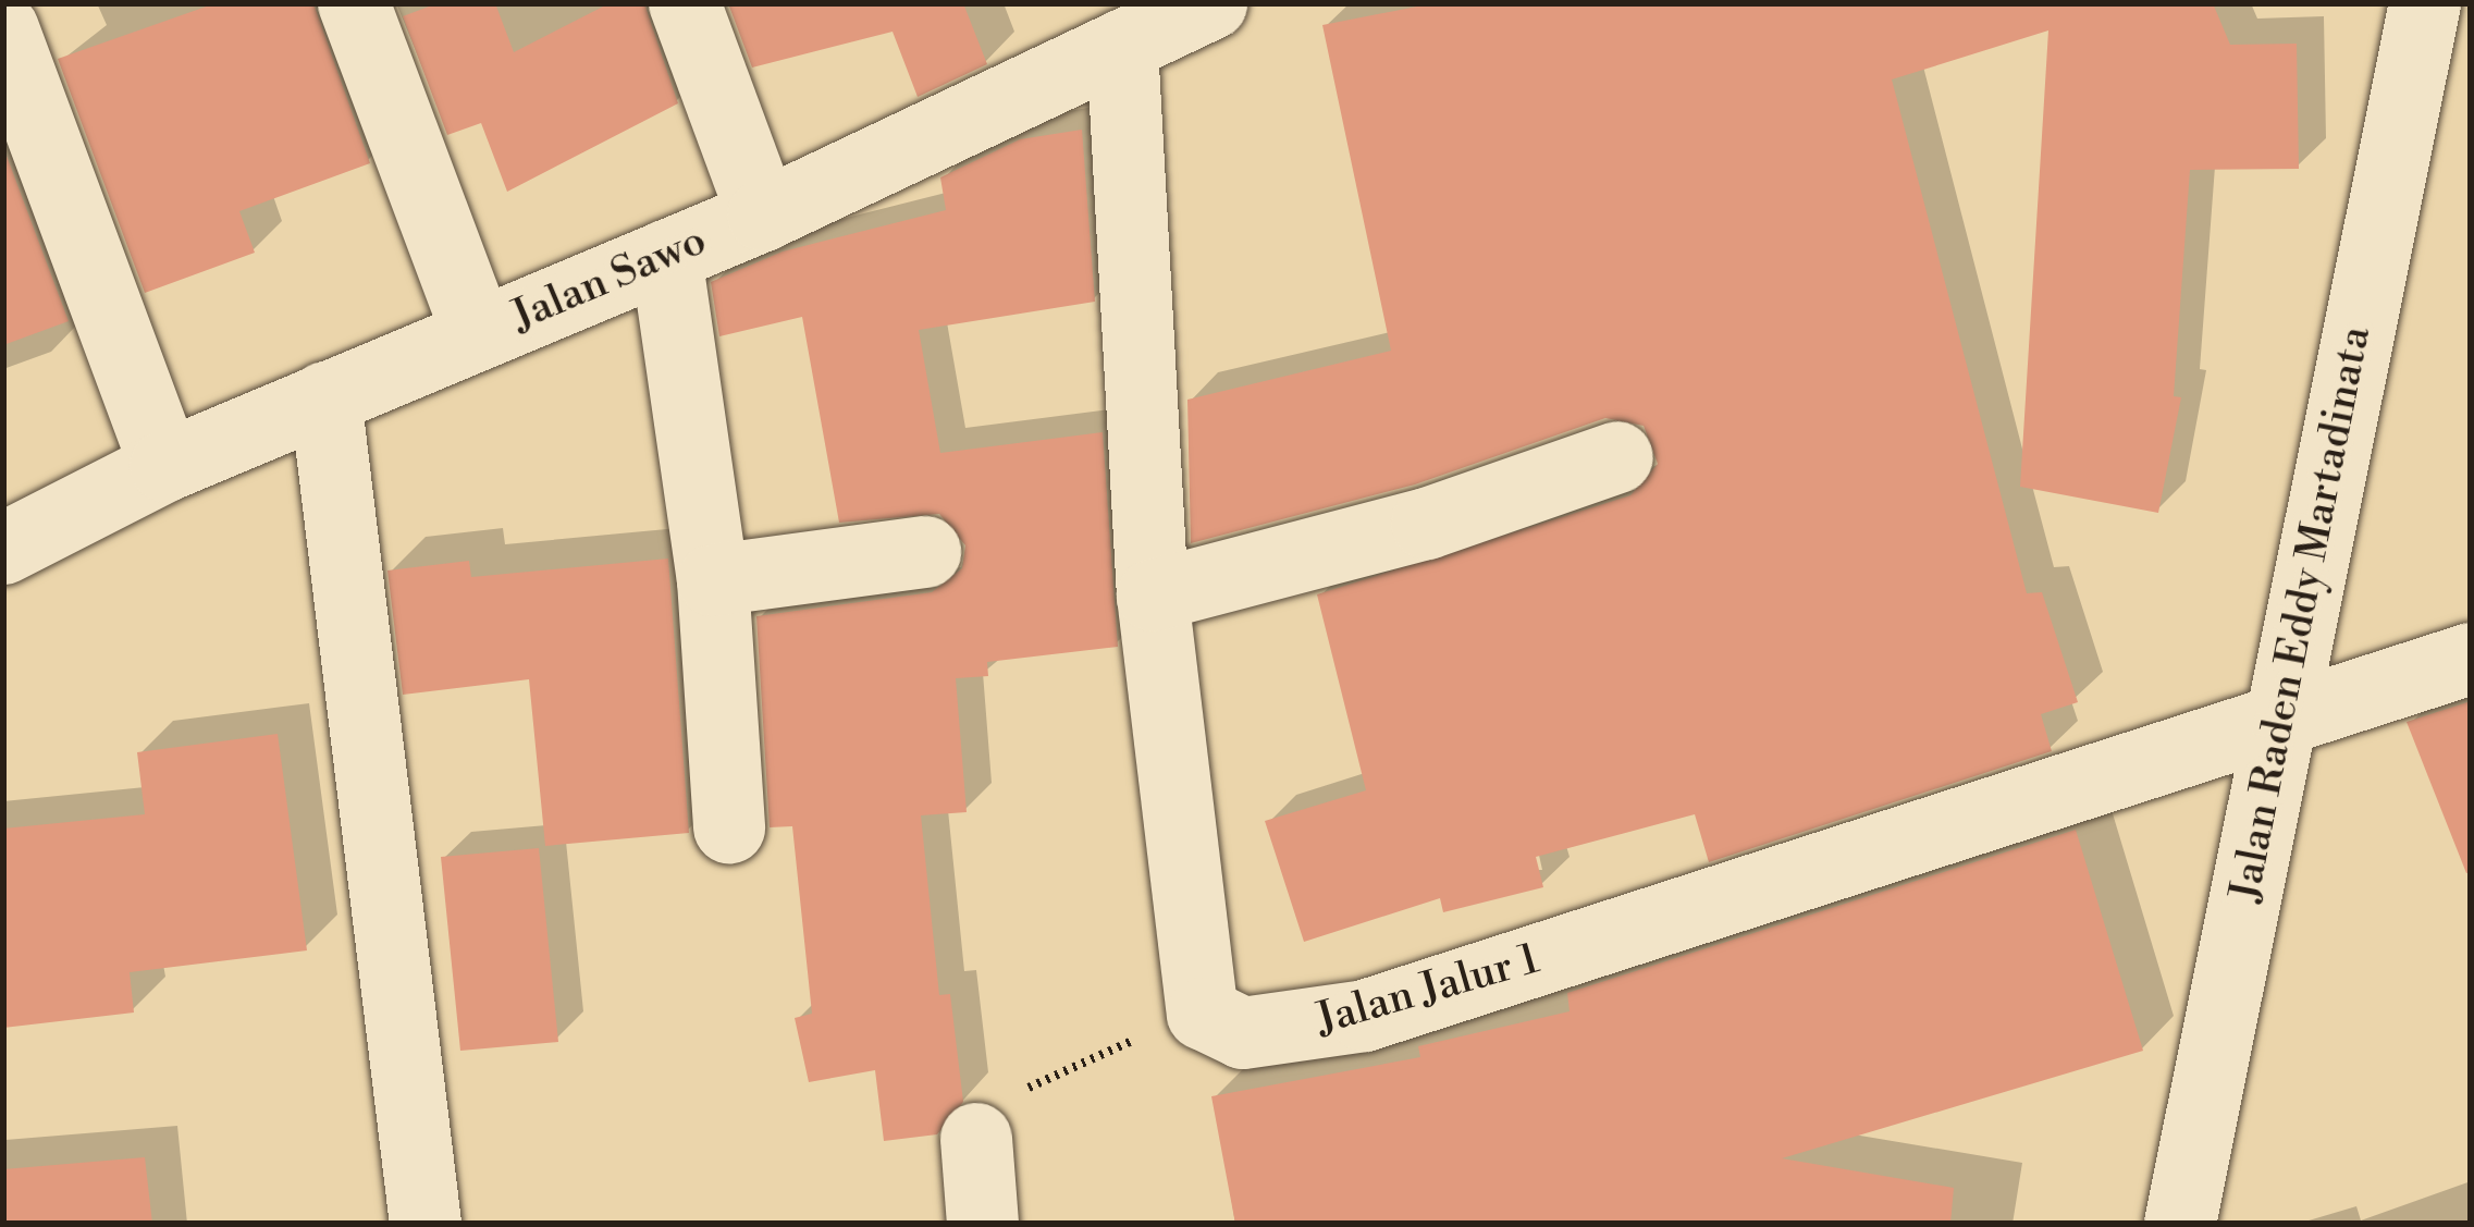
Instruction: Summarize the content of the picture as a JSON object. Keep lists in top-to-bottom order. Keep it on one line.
{"streets":{"street":["Jalan Sawo","Jalan Raden Eddy Martadinata","Jalan Jalur 1"]},"crossings":[["Jalan Raden Eddy Martadinata","Jalan Jalur 1"]]}
